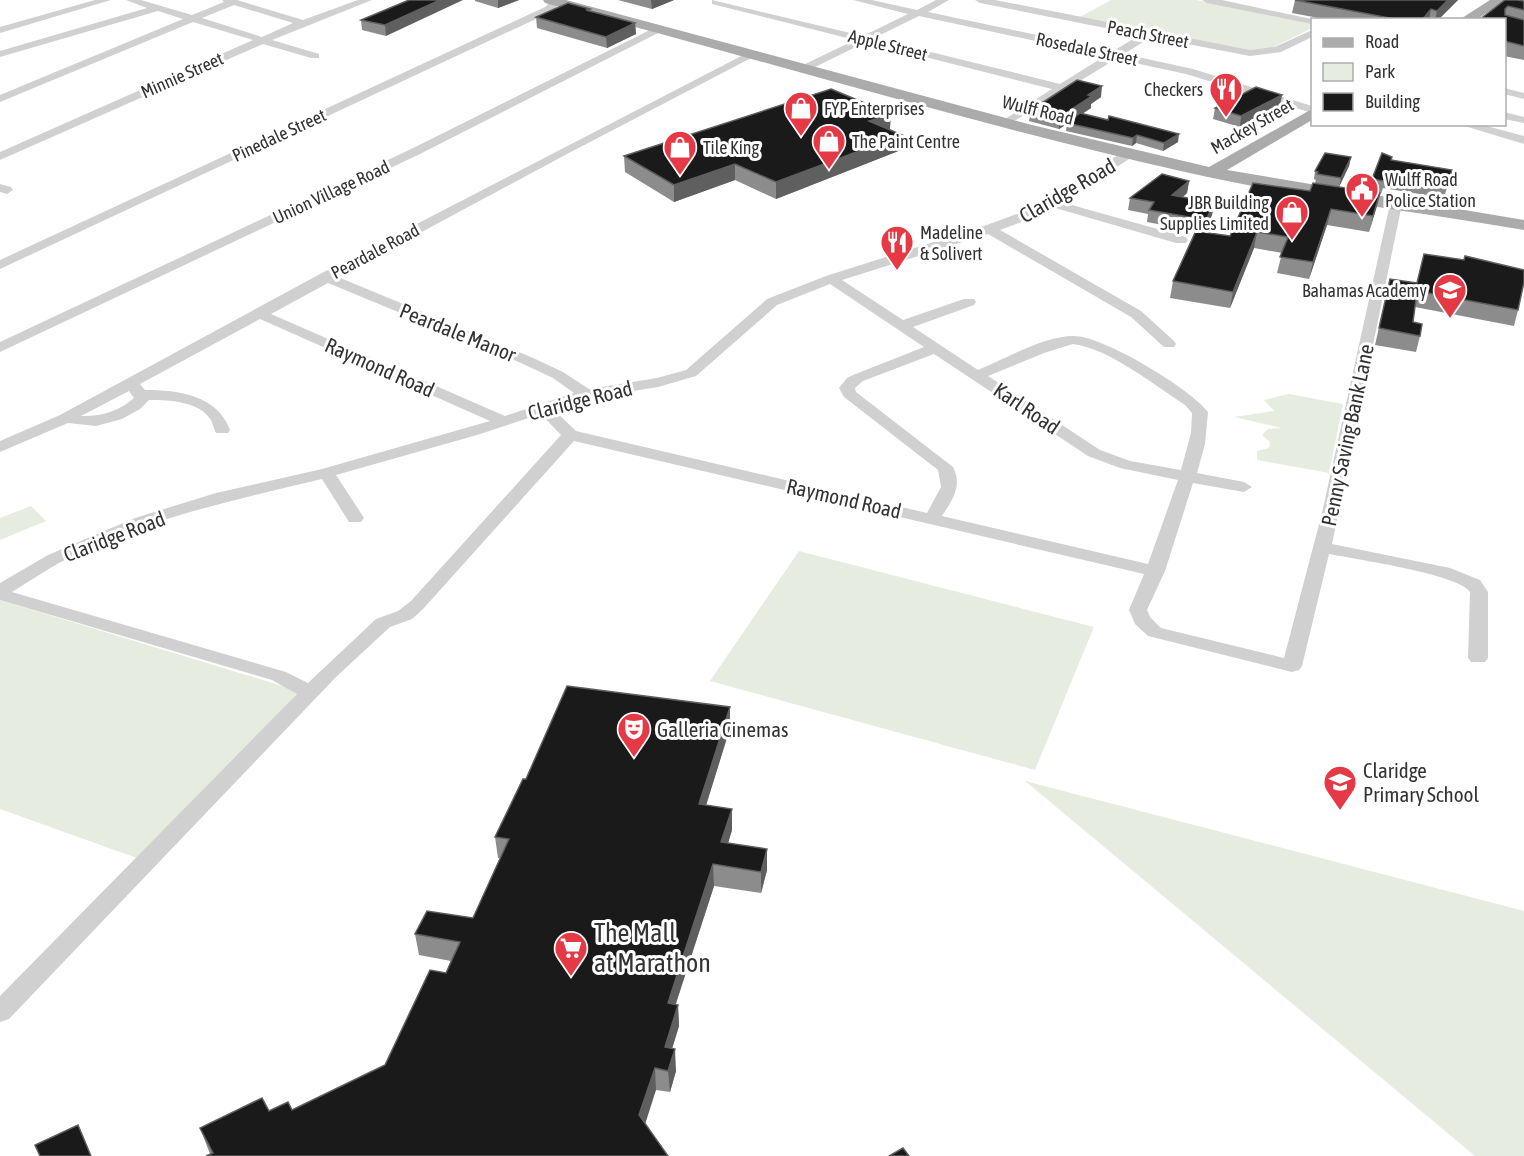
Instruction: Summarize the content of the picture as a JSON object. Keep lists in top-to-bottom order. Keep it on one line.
{"streets":{"main road":["Wulff Road","Mackey Street"],"street":["Peach Street","Apple Street","Rosedale Street","Minnie Street","Pinedale Street","Claridge Road","Union Village Road","Peardale Road","Peardale Manor","Raymond Road","Karl Road","Penny Saving Bank Lane"]},"crossings":[["Wulff Road","Mackey Street"],["Wulff Road","Pinedale Street"],["Wulff Road","Claridge Road"],["Wulff Road","Union Village Road"],["Wulff Road","Peardale Road"],["Wulff Road","Penny Saving Bank Lane"],["Claridge Road","Peardale Manor"],["Claridge Road","Raymond Road"],["Claridge Road","Karl Road"],["Peardale Road","Peardale Manor"],["Peardale Road","Raymond Road"],["Raymond Road","Penny Saving Bank Lane"]],"places":{"restaurant":["Checkers","Madeline & Solivert"],"shop":["FYP Enterprises","The Paint Centre","Tile King","JBR Building Supplies Limited"],"public building":["Wulff Road Police Station"],"school or university":["Bahamas Academy","Claridge Primary School"],"theatre":["Galleria Cinemas"],"supermarket":["The Mall at Marathon"]},"legend":["Road","Park","Building"]}
